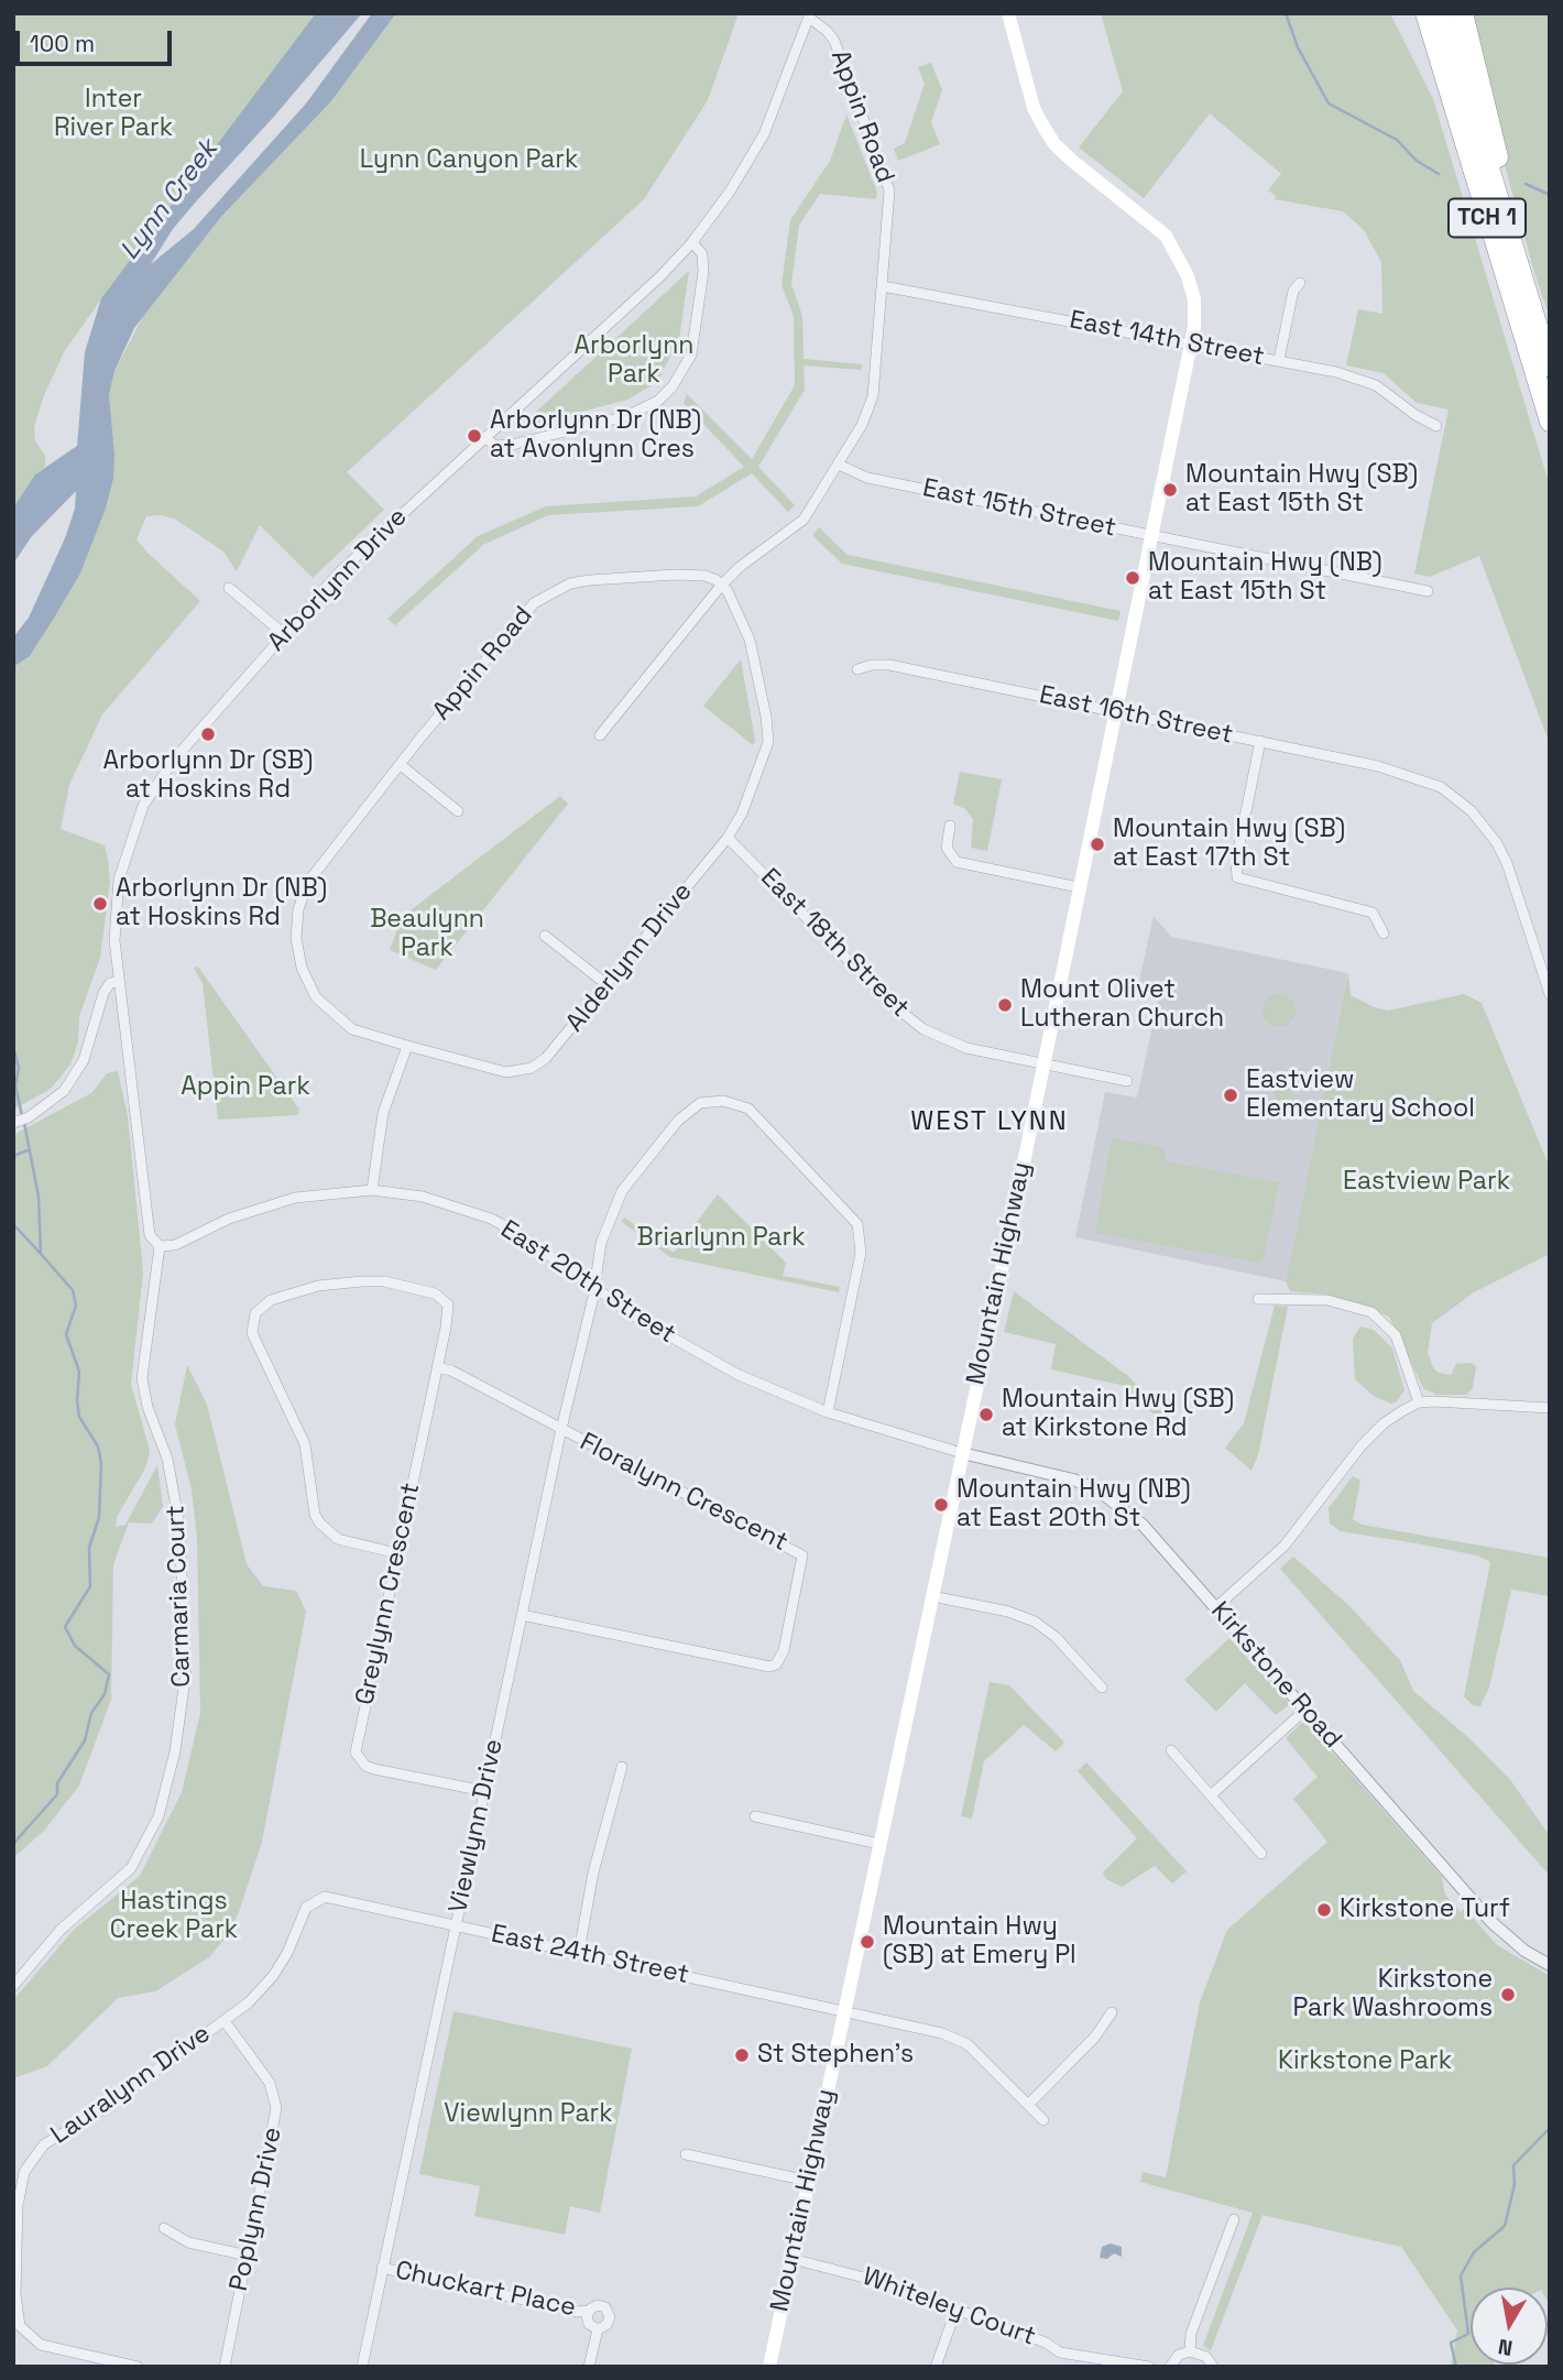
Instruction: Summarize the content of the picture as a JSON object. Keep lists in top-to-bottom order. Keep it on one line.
{"streets":{"highway":["TCH 1"],"main road":["Mountain Highway"],"street":["Appin Road","East 14th Street","East 15th Street","Arborlynn Drive","East 16th Street","East 18th Street","Alderlynn Drive","East 20th Street","Floralynn Crescent","Greylynn Crescent","Carmaria Court","Kirkstone Road","Viewlynn Drive","East 24th Street","Lauralynn Drive","Poplynn Drive","Chuckart Place","Whiteley Court"]},"crossings":[["Appin Road","East 14th Street"],["Appin Road","East 15th Street"],["Appin Road","Arborlynn Drive"],["Appin Road","Alderlynn Drive"],["East 14th Street","Mountain Highway"],["East 15th Street","Mountain Highway"],["Arborlynn Drive","East 20th Street"],["Arborlynn Drive","Carmaria Court"],["East 16th Street","Mountain Highway"],["East 18th Street","Alderlynn Drive"],["East 18th Street","Mountain Highway"],["Mountain Highway","East 20th Street"],["Mountain Highway","Kirkstone Road"],["Mountain Highway","East 24th Street"],["Mountain Highway","Whiteley Court"],["East 20th Street","Carmaria Court"],["East 20th Street","Kirkstone Road"],["East 20th Street","Viewlynn Drive"],["Floralynn Crescent","Greylynn Crescent"],["Floralynn Crescent","Viewlynn Drive"],["Greylynn Crescent","Viewlynn Drive"],["Viewlynn Drive","East 24th Street"],["Viewlynn Drive","Chuckart Place"],["East 24th Street","Lauralynn Drive"],["Lauralynn Drive","Poplynn Drive"]],"districts":["WEST LYNN"],"water":["Lynn Creek"],"parks":["Inter River Park","Lynn Canyon Park","Arborlynn Park","Beaulynn Park","Appin Park","Eastview Park","Briarlynn Park","Hastings Creek Park","Kirkstone Park","Viewlynn Park"],"places":["Arborlynn Dr (NB) at Avonlynn Cres","Mountain Hwy (SB) at East 15th St","Mountain Hwy (NB) at East 15th St","Arborlynn Dr (SB) at Hoskins Rd","Mountain Hwy (SB) at East 17th St","Arborlynn Dr (NB) at Hoskins Rd","Mount Olivet Lutheran Church","Eastview Elementary School","Mountain Hwy (SB) at Kirkstone Rd","Mountain Hwy (NB) at East 20th St","Kirkstone Turf","Mountain Hwy (SB) at Emery Pl","Kirkstone Park Washrooms","St Stephen's"],"scale_bar":"100 m","north":"bottom"}
